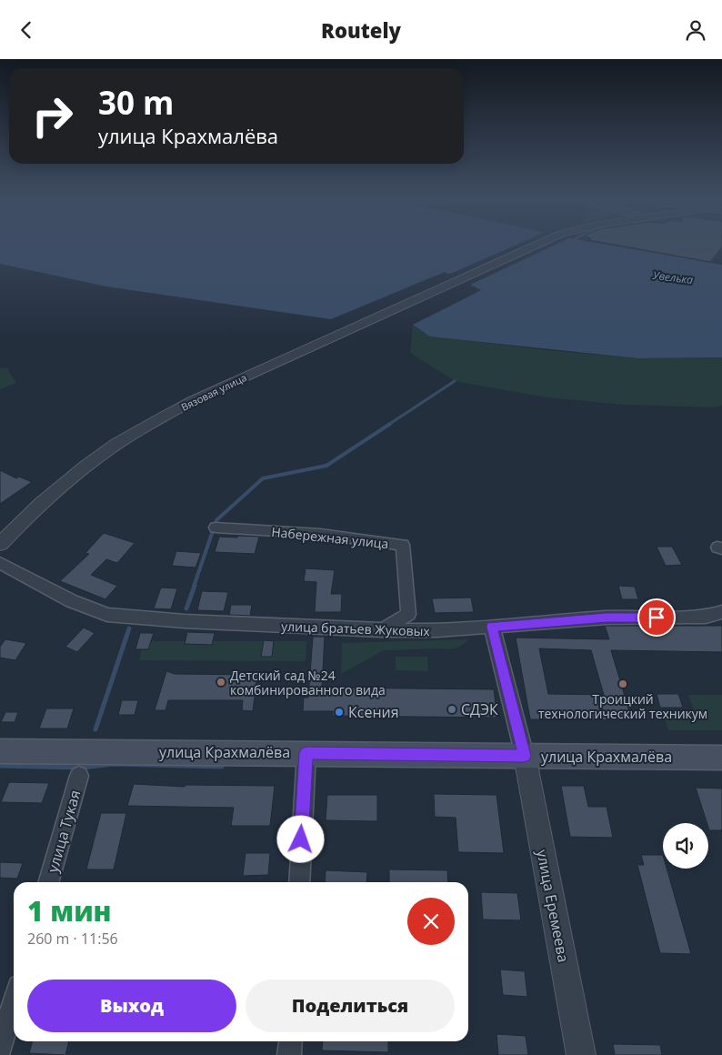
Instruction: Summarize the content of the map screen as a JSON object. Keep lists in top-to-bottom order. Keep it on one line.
{"streets":{"main road":["улица Крахмалёва"],"street":["Вязовая улица","Набережная улица","улица братьев Жуковых","улица Тукая","улица Еремеева"]},"crossings":[["улица Крахмалёва","улица Еремеева"]],"water":["Увелька"],"places":["Детский сад №24 комбинированного вида","Троицкий технологический техникум","СДЭК","Ксения"],"page":{"header":"Routely","turn":["30 m","улица Крахмалёва"],"heading":["1 мин","260 m · 11:56"],"buttons":["Выход","Поделиться"]}}
